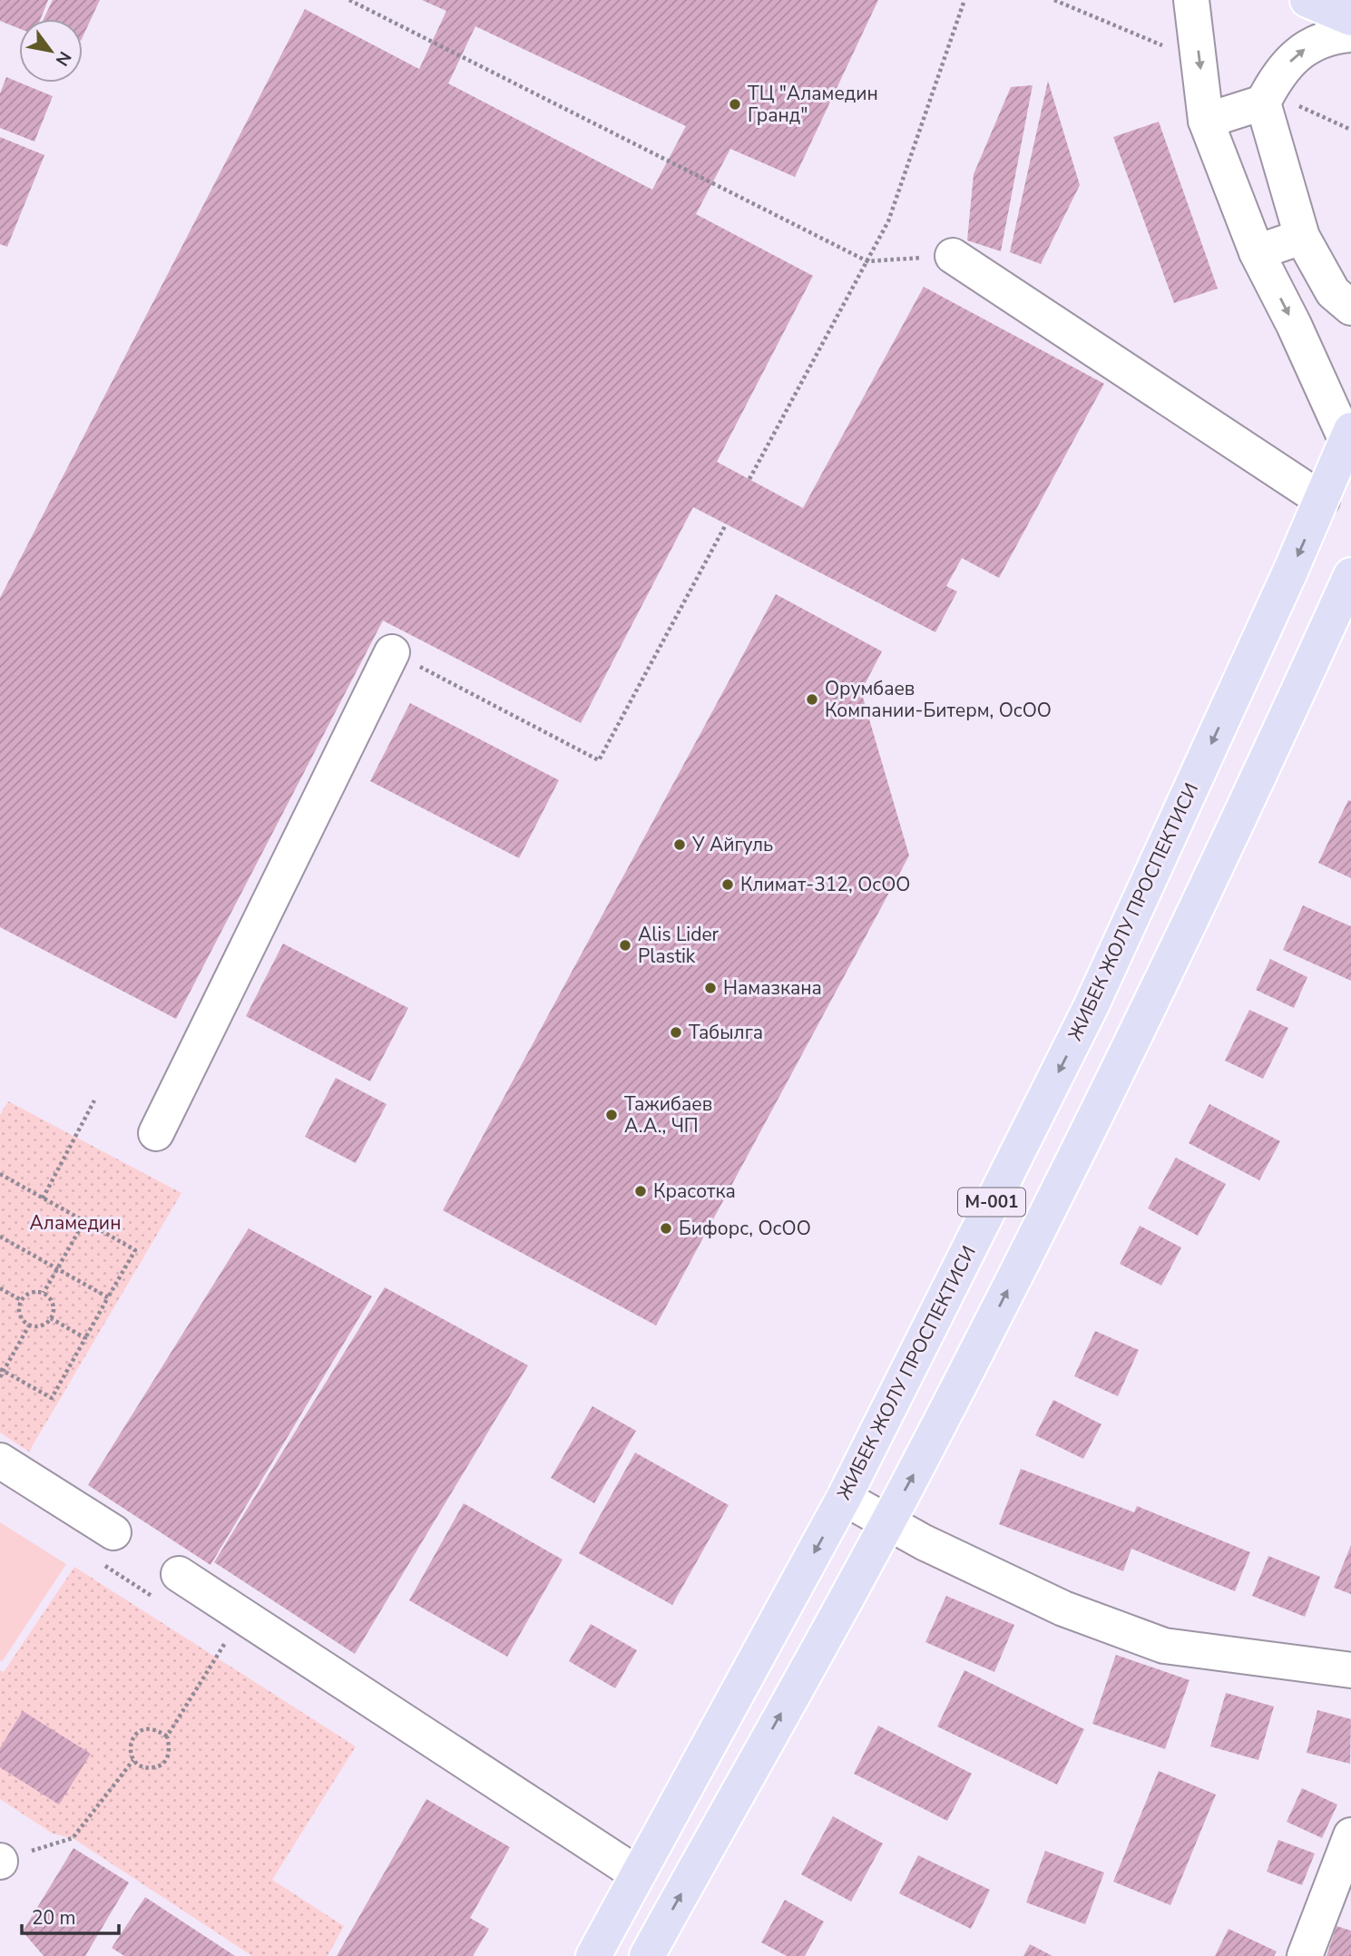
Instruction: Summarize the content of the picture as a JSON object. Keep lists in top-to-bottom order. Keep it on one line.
{"streets":{"main road":["ЖИБЕК ЖОЛУ ПРОСПЕКТИСИ","М-001"]},"parks":["Аламедин"],"places":["ТЦ \"Аламедин Гранд\"","Орумбаев Компании-Битерм, ОсОО","У Айгуль","Климат-312, ОсОО","Alis Lider Plastik","Намазкана","Табылга","Тажибаев А.А., ЧП","Красотка","Бифорс, ОсОО"],"scale_bar":"20 m","north":"bottom right"}
